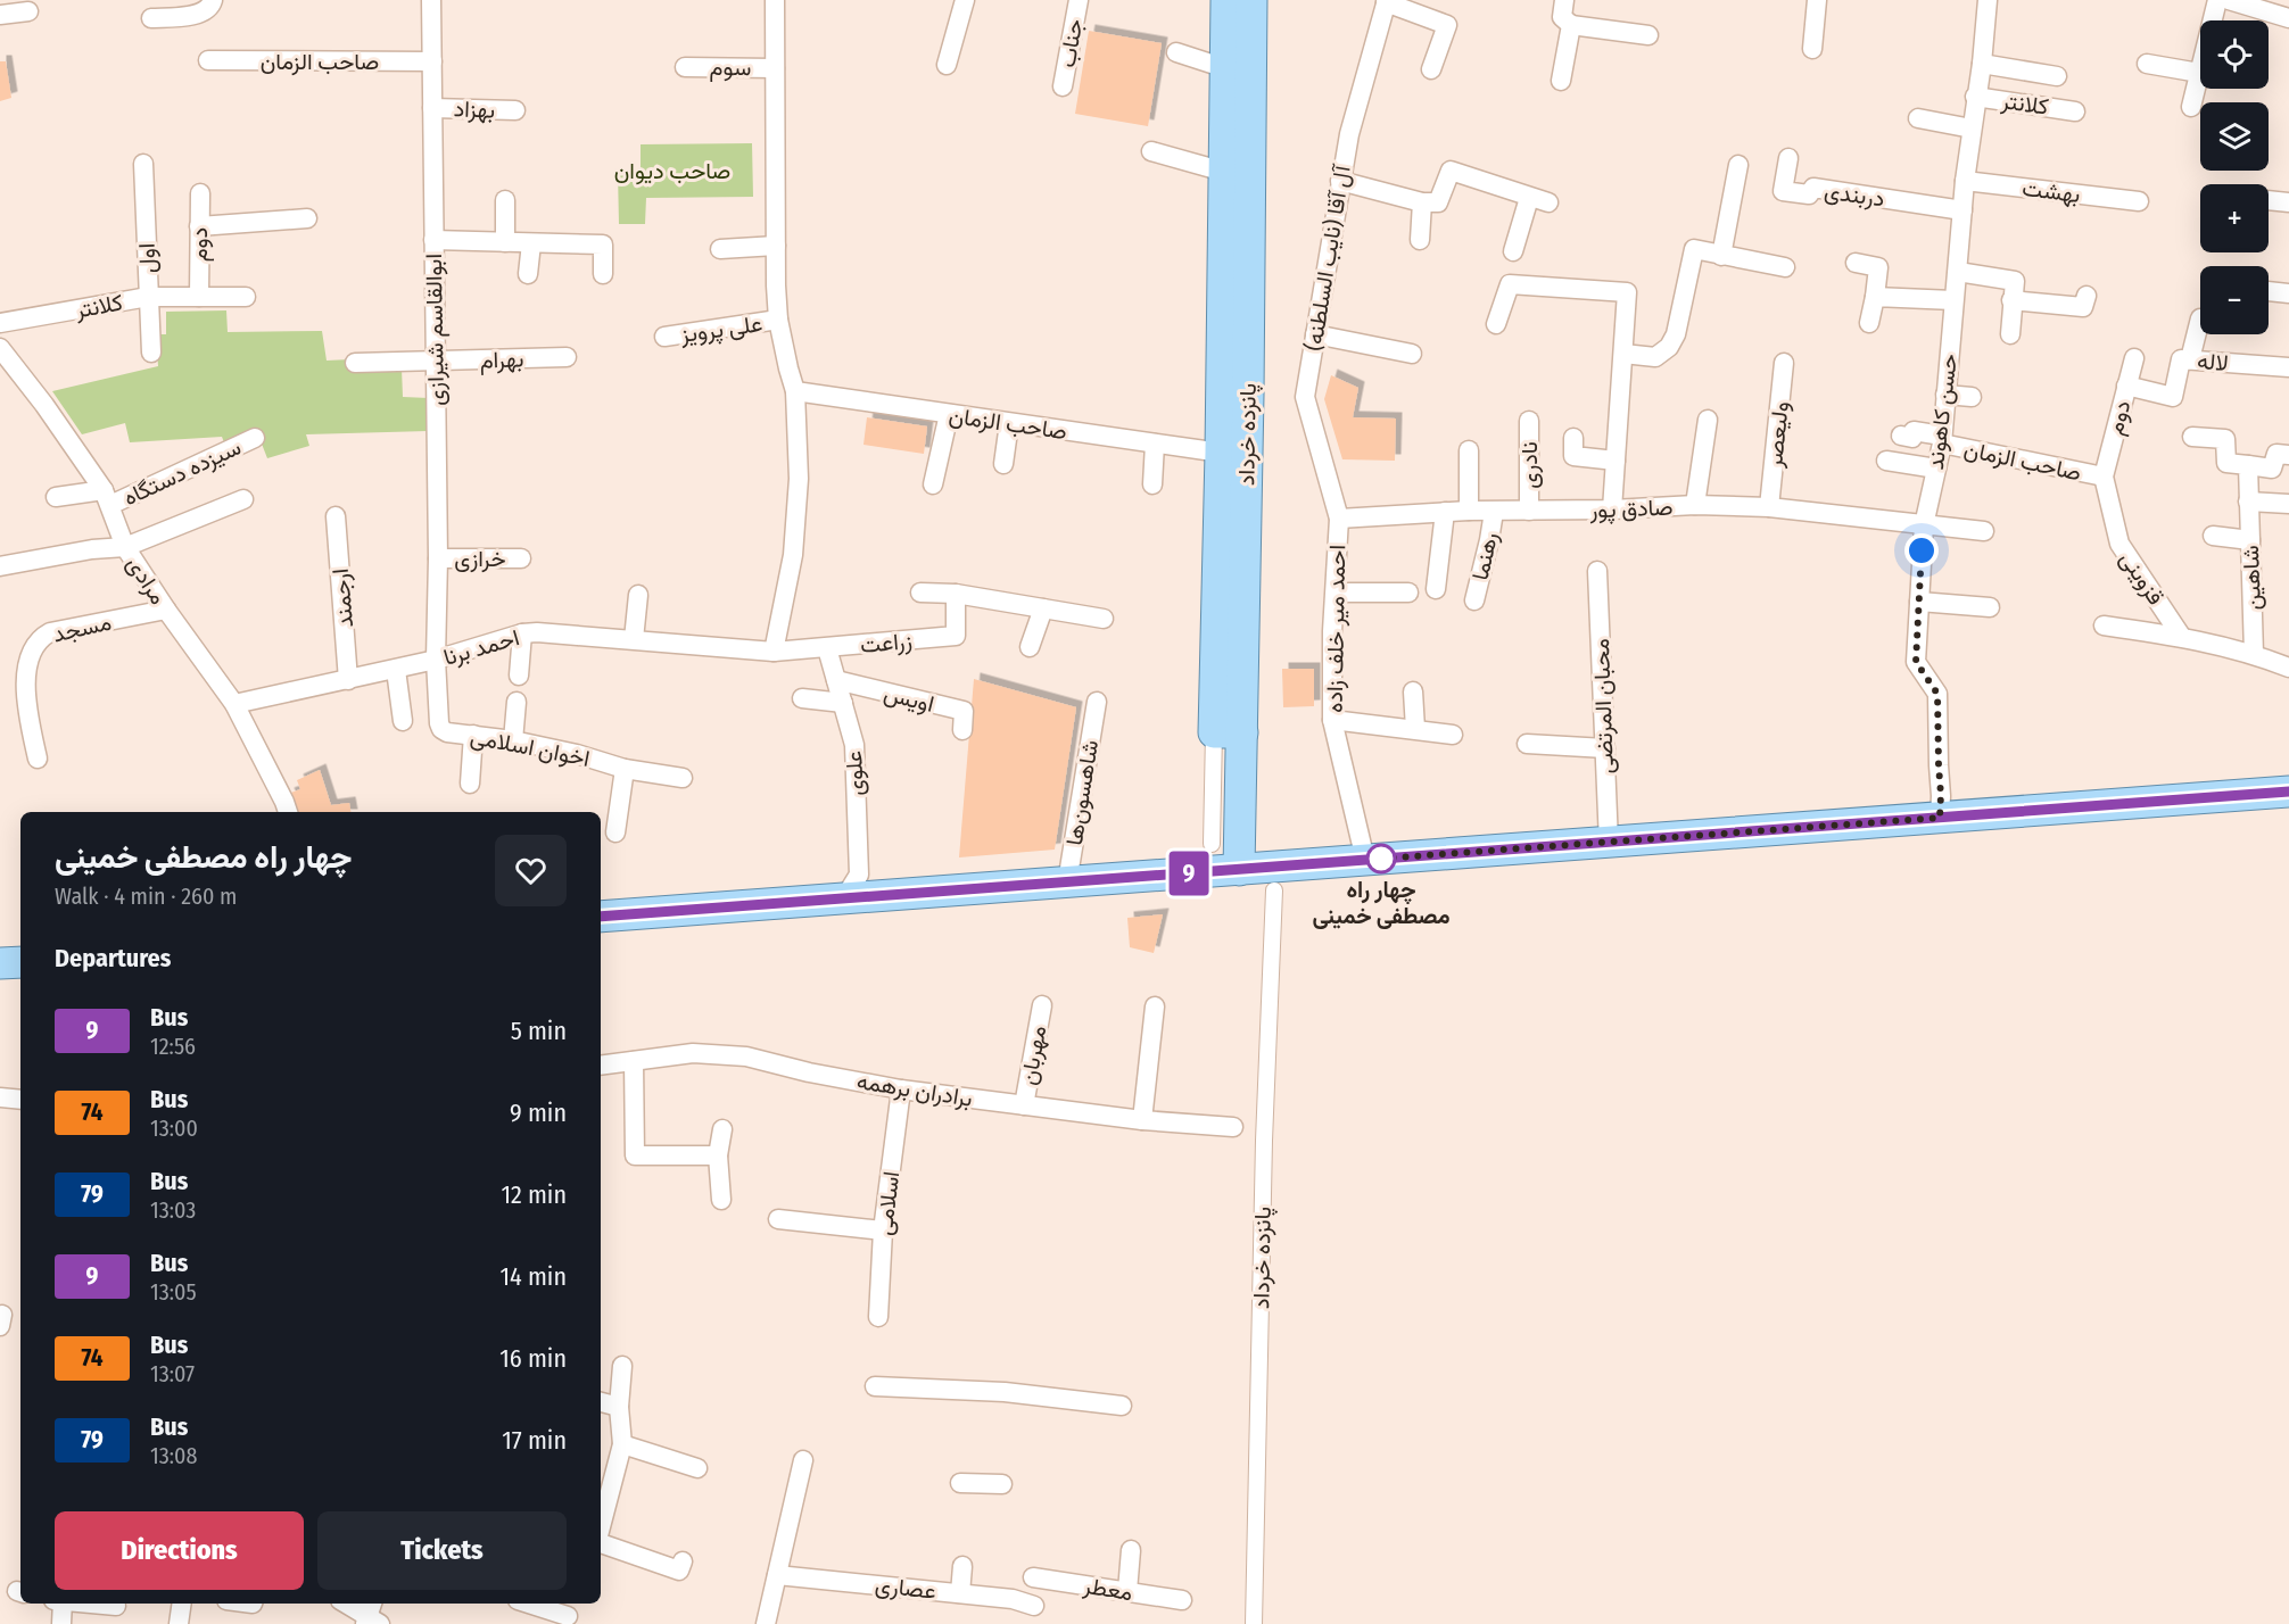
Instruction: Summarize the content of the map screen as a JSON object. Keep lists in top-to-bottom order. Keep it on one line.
{"streets":{"main road":["پانزده خرداد"],"street":["جناب","صاحب الزمان","سوم","کلانتر","بهزاد","بهشت","دربندی","دوم","اول","آل آقا (نایب السلطنه)","علی پرویز","ابوالقاسم شیرازی","بهرام","لاله","حسن کاهوند","ولیعصر","نادری","سیزده دستگاه","صادق پور","رهنما","خرازی","قزوینی","شاهین","مرادی","ارجمند","مسجد","احمد میر خلف زاده","زراعت","احمد برنا","اویس","محبان المرتضی","اخوان اسلامی","علوی","شاهسون‌ها","مهربان","برادران برهمه","اسلامی","عصاری","معطر"]},"crossings":[["صاحب الزمان","دوم"],["صاحب الزمان","ابوالقاسم شیرازی"],["صاحب الزمان","حسن کاهوند"],["صاحب الزمان","پانزده خرداد"],["صاحب الزمان","قزوینی"],["کلانتر","دوم"],["کلانتر","اول"],["کلانتر","حسن کاهوند"],["بهزاد","ابوالقاسم شیرازی"],["بهشت","حسن کاهوند"],["دربندی","حسن کاهوند"],["دوم","لاله"],["دوم","قزوینی"],["آل آقا (نایب السلطنه)","صادق پور"],["آل آقا (نایب السلطنه)","احمد میر خلف زاده"],["ابوالقاسم شیرازی","بهرام"],["ابوالقاسم شیرازی","خرازی"],["ابوالقاسم شیرازی","احمد برنا"],["ابوالقاسم شیرازی","اخوان اسلامی"],["حسن کاهوند","صادق پور"],["ولیعصر","صادق پور"],["نادری","صادق پور"],["سیزده دستگاه","مرادی"],["صادق پور","رهنما"],["صادق پور","احمد میر خلف زاده"],["مرادی","مسجد"],["مرادی","احمد برنا"],["ارجمند","احمد برنا"],["زراعت","احمد برنا"],["زراعت","علوی"],["احمد برنا","اخوان اسلامی"],["اویس","علوی"],["مهربان","برادران برهمه"],["برادران برهمه","اسلامی"]],"parks":["صاحب دیوان"],"places":["چهار راه مصطفی خمینی"],"lines":["bus line 9"],"page":{"on_map":"9","map_buttons":["+","−"],"heading":[["چهار راه مصطفی خمینی","Walk · 4 min · 260 m"],"Departures"],"list":[{"mark":"9","name":"Bus","note":"12:56","value":"5 min"},{"mark":"74","name":"Bus","note":"13:00","value":"9 min"},{"mark":"79","name":"Bus","note":"13:03","value":"12 min"},{"mark":"9","name":"Bus","note":"13:05","value":"14 min"},{"mark":"74","name":"Bus","note":"13:07","value":"16 min"},{"mark":"79","name":"Bus","note":"13:08","value":"17 min"}],"buttons":["Directions","Tickets"]}}
